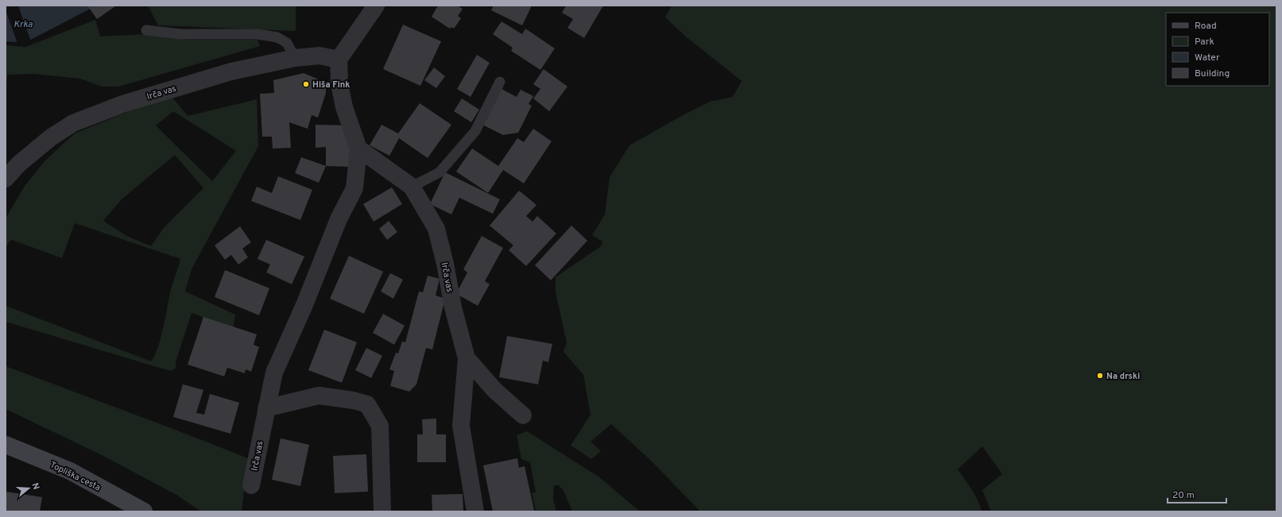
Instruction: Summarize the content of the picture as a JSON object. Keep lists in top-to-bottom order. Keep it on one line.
{"streets":{"main road":["Topliška cesta"],"street":["Irča vas"]},"water":["Krka"],"places":["Hiša Fink","Na drski"],"legend":["Road","Park","Water","Building"],"scale_bar":"20 m","north":"right"}
